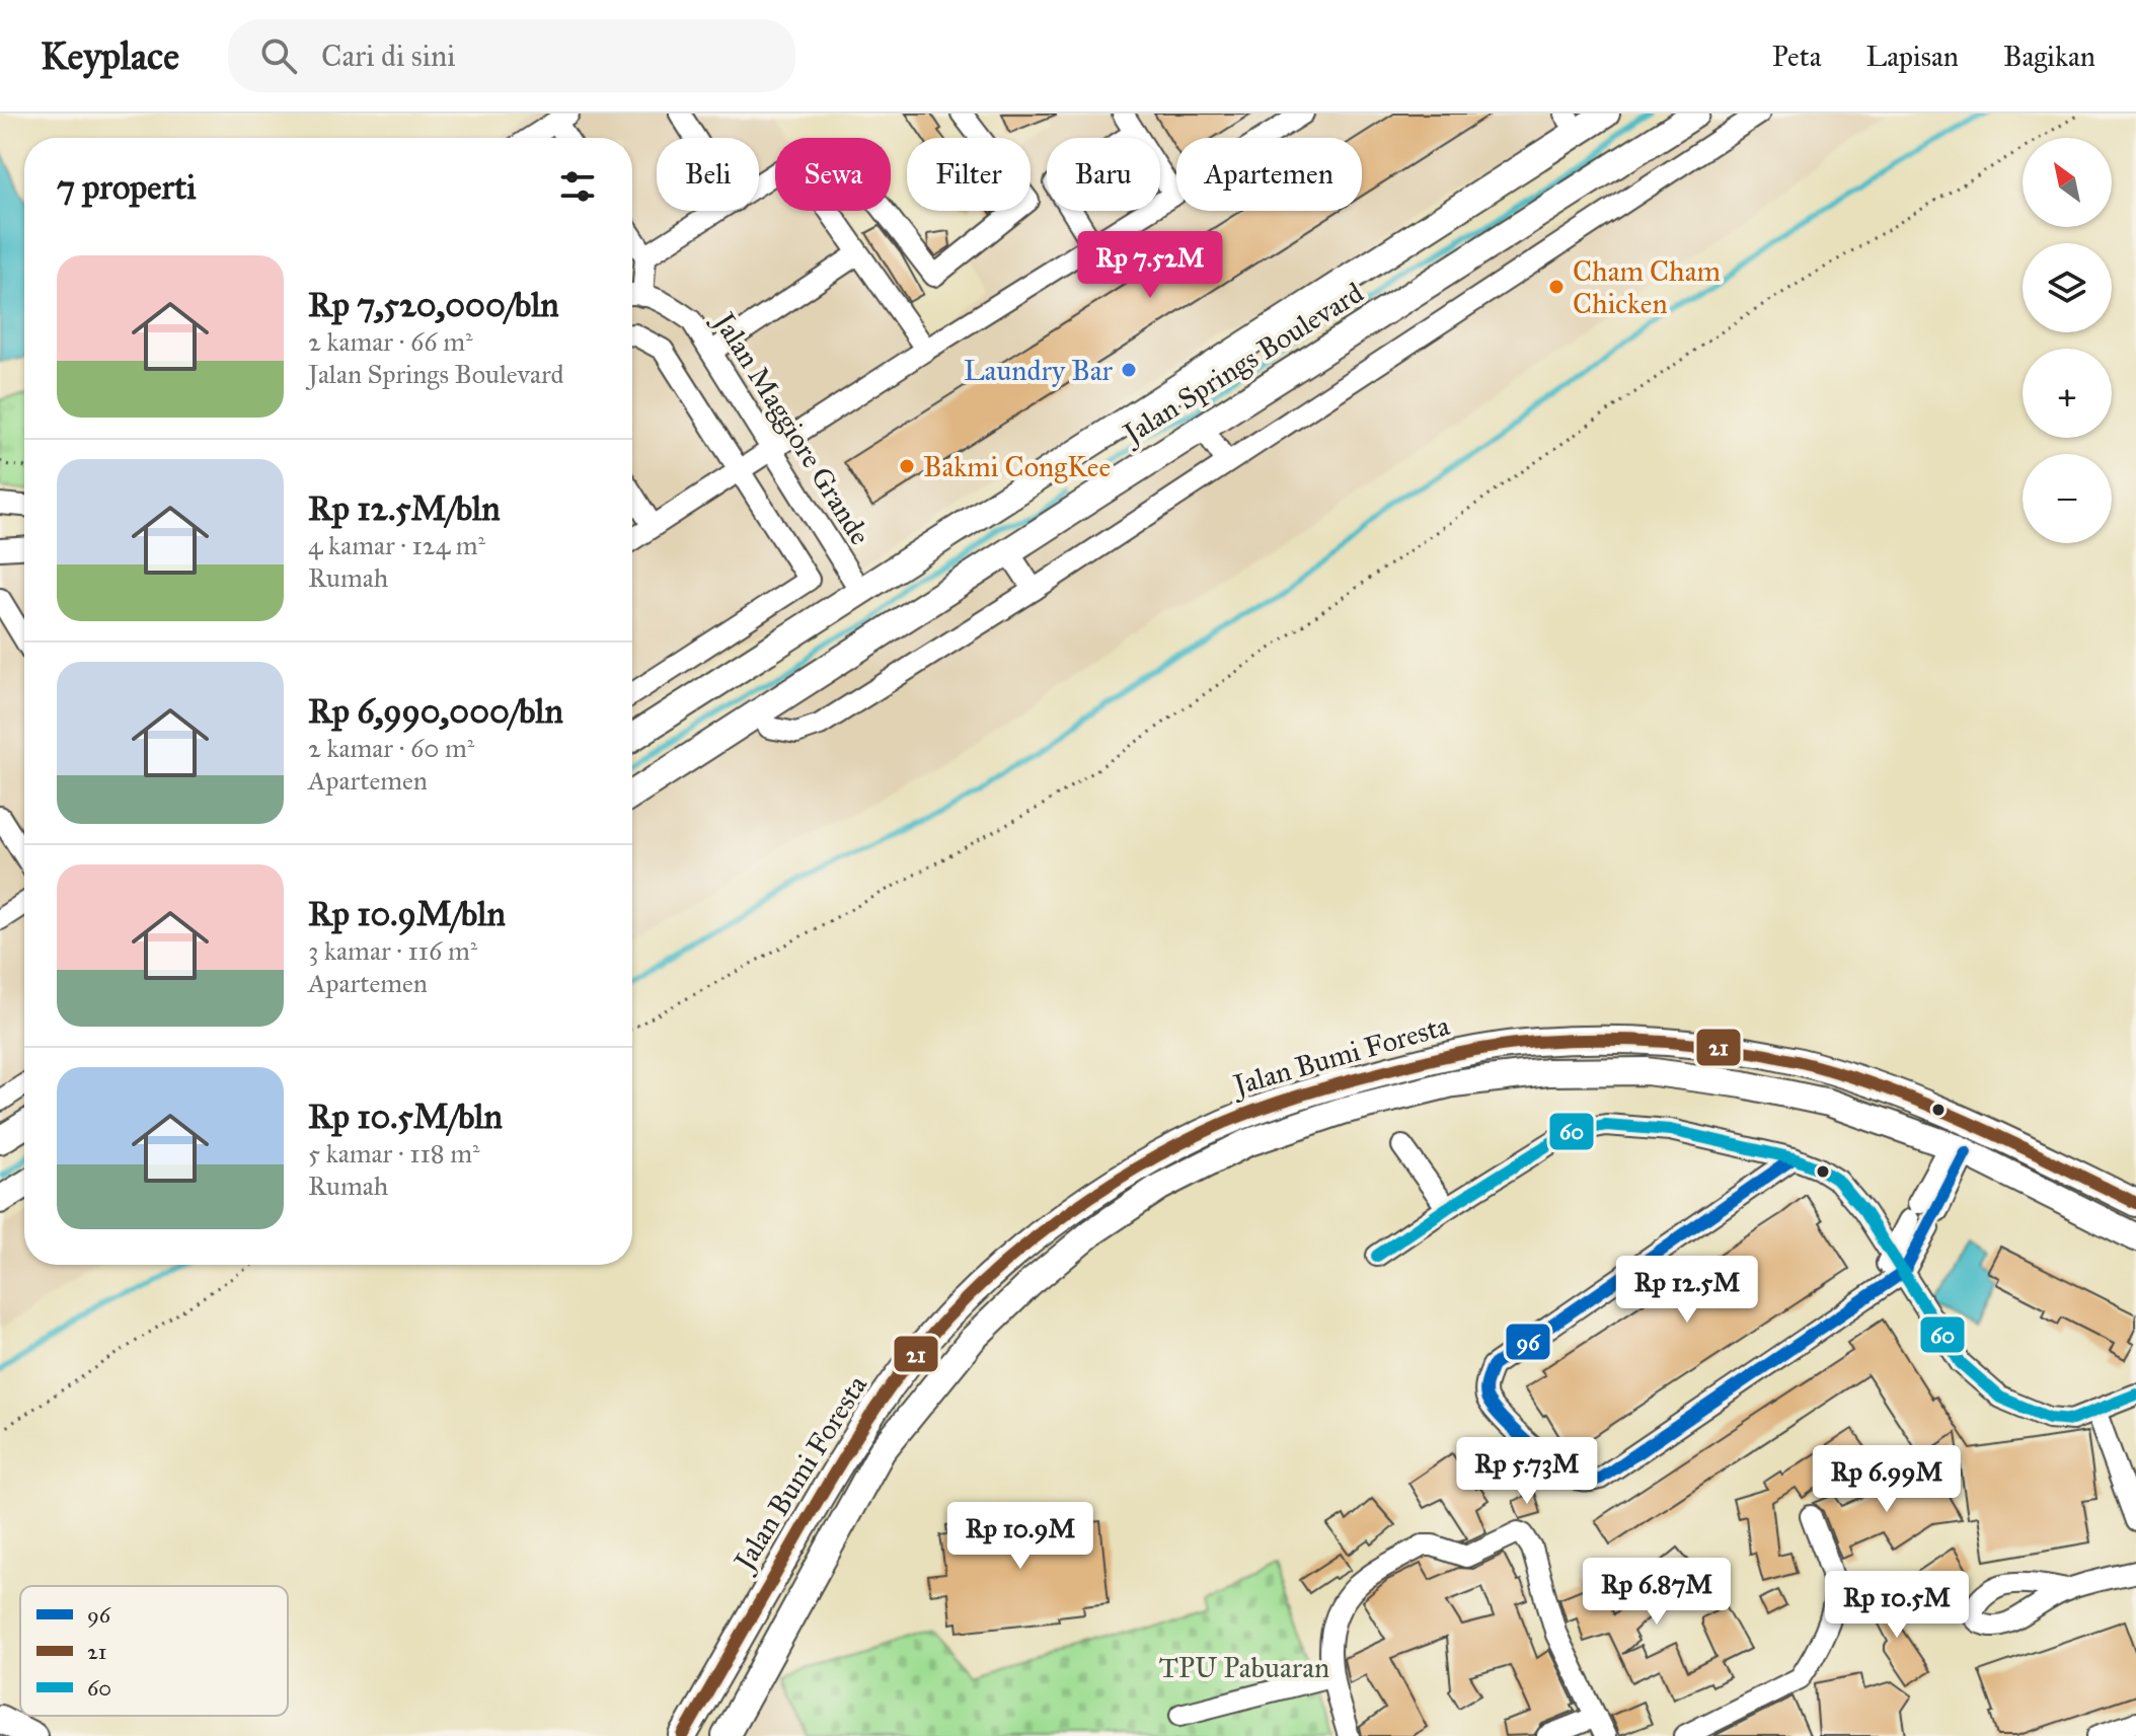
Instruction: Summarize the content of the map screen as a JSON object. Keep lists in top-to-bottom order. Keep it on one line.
{"streets":{"main road":["Jalan Springs Boulevard","Jalan Bumi Foresta"],"street":["Jalan Maggiore Grande"]},"crossings":[["Jalan Springs Boulevard","Jalan Maggiore Grande"]],"parks":["TPU Pabuaran"],"places":["Cham Cham Chicken","Laundry Bar","Bakmi CongKee"],"lines":["transit line 21","transit line 60","transit line 96"],"legend":["96","21","60"],"north":"top left","page":{"header":"Keyplace","search":"Cari di sini","nav":["Peta","Lapisan","Bagikan"],"map_buttons":["+","−"],"chip":["Beli","Sewa","Filter","Baru","Apartemen"],"heading":"7 properti","price":["Rp 7.52M","Rp 12.5M","Rp 5.73M","Rp 6.99M","Rp 10.9M","Rp 6.87M","Rp 10.5M"],"list":[{"name":"Rp 7,520,000/bln","note":"2 kamar · 66 m² · Jalan Springs Boulevard"},{"name":"Rp 12.5M/bln","note":"4 kamar · 124 m² · Rumah"},{"name":"Rp 6,990,000/bln","note":"2 kamar · 60 m² · Apartemen"},{"name":"Rp 10.9M/bln","note":"3 kamar · 116 m² · Apartemen"},{"name":"Rp 10.5M/bln","note":"5 kamar · 118 m² · Rumah"}]}}
